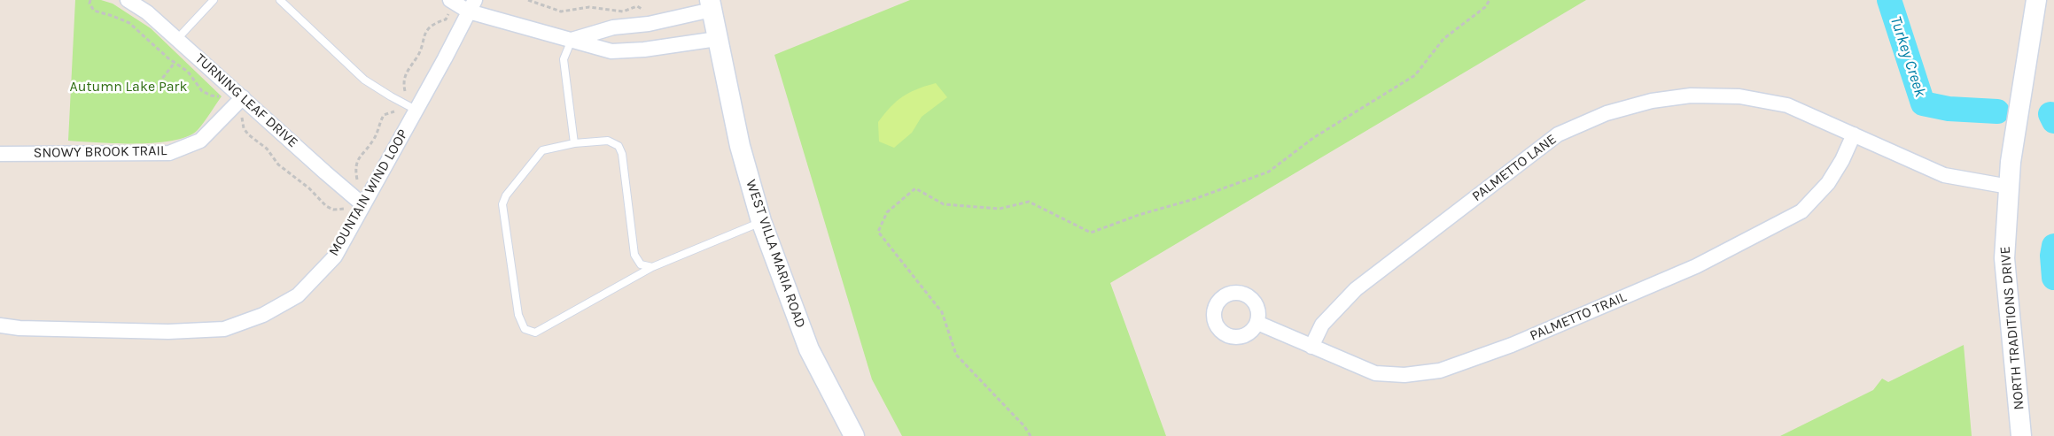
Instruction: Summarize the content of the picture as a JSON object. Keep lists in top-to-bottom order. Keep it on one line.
{"streets":{"main road":["WEST VILLA MARIA ROAD","NORTH TRADITIONS DRIVE"],"street":["TURNING LEAF DRIVE","SNOWY BROOK TRAIL","PALMETTO LANE","MOUNTAIN WIND LOOP","PALMETTO TRAIL"]},"crossings":[["TURNING LEAF DRIVE","SNOWY BROOK TRAIL"],["TURNING LEAF DRIVE","MOUNTAIN WIND LOOP"],["PALMETTO LANE","PALMETTO TRAIL"],["PALMETTO LANE","NORTH TRADITIONS DRIVE"]],"water":["Turkey Creek"],"parks":["Autumn Lake Park"]}
